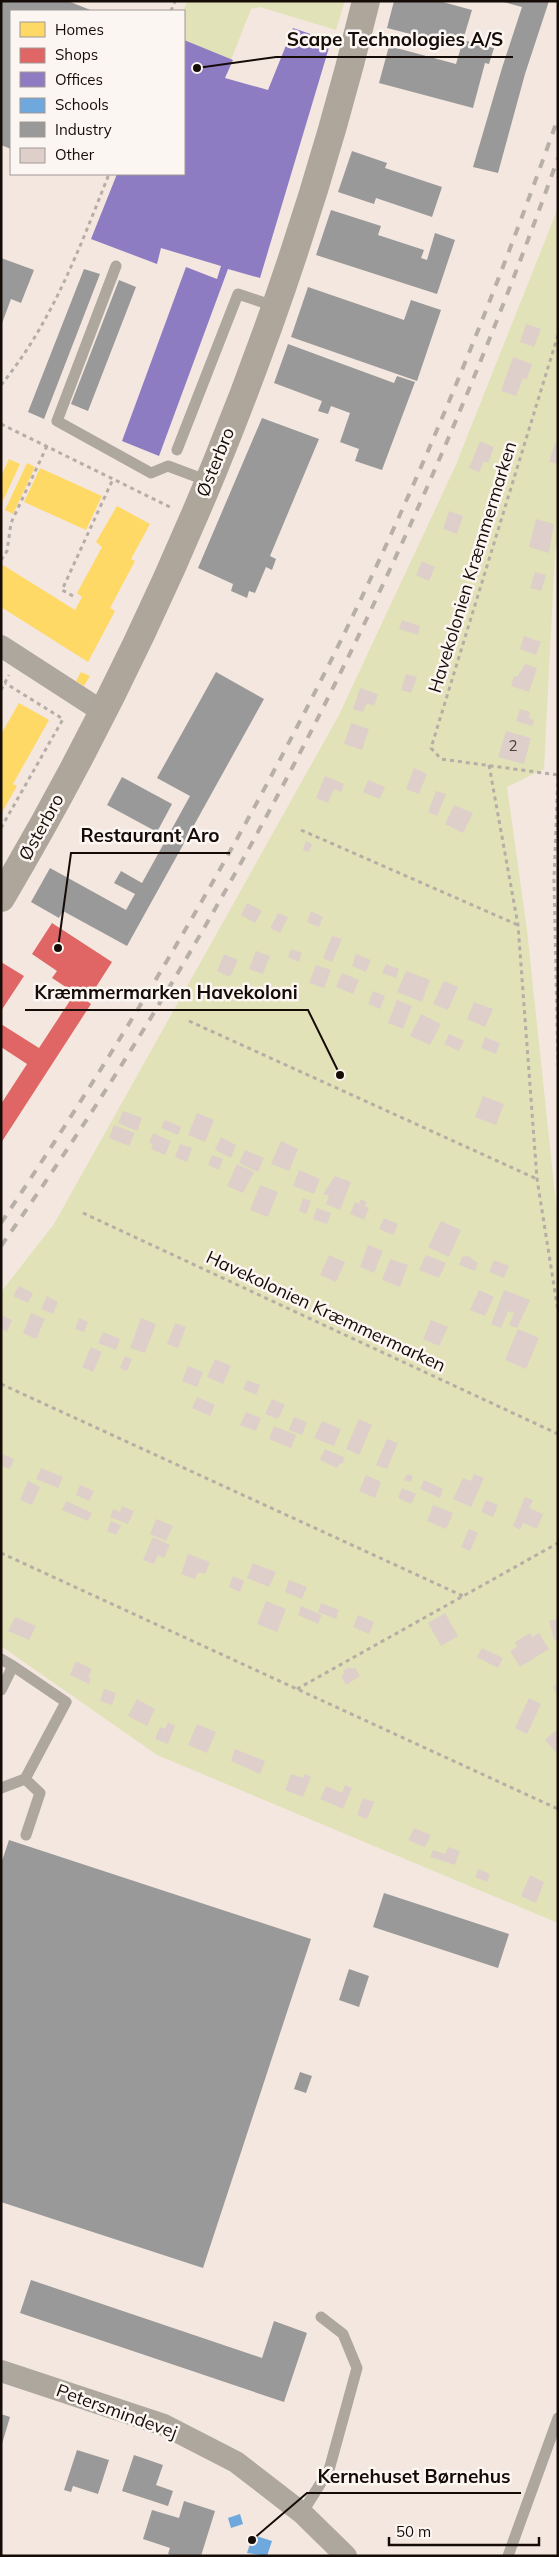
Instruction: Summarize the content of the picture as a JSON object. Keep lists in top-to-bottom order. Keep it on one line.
{"streets":{"street":["Østerbro","Petersmindevej"],"path":["Havekolonien Kræmmermarken"]},"places":["Scape Technologies A/S","Restaurant Aro","Kræmmermarken Havekoloni","Kernehuset Børnehus"],"house_numbers":["2"],"legend":["Homes","Shops","Offices","Schools","Industry","Other"],"scale_bar":"50 m"}
